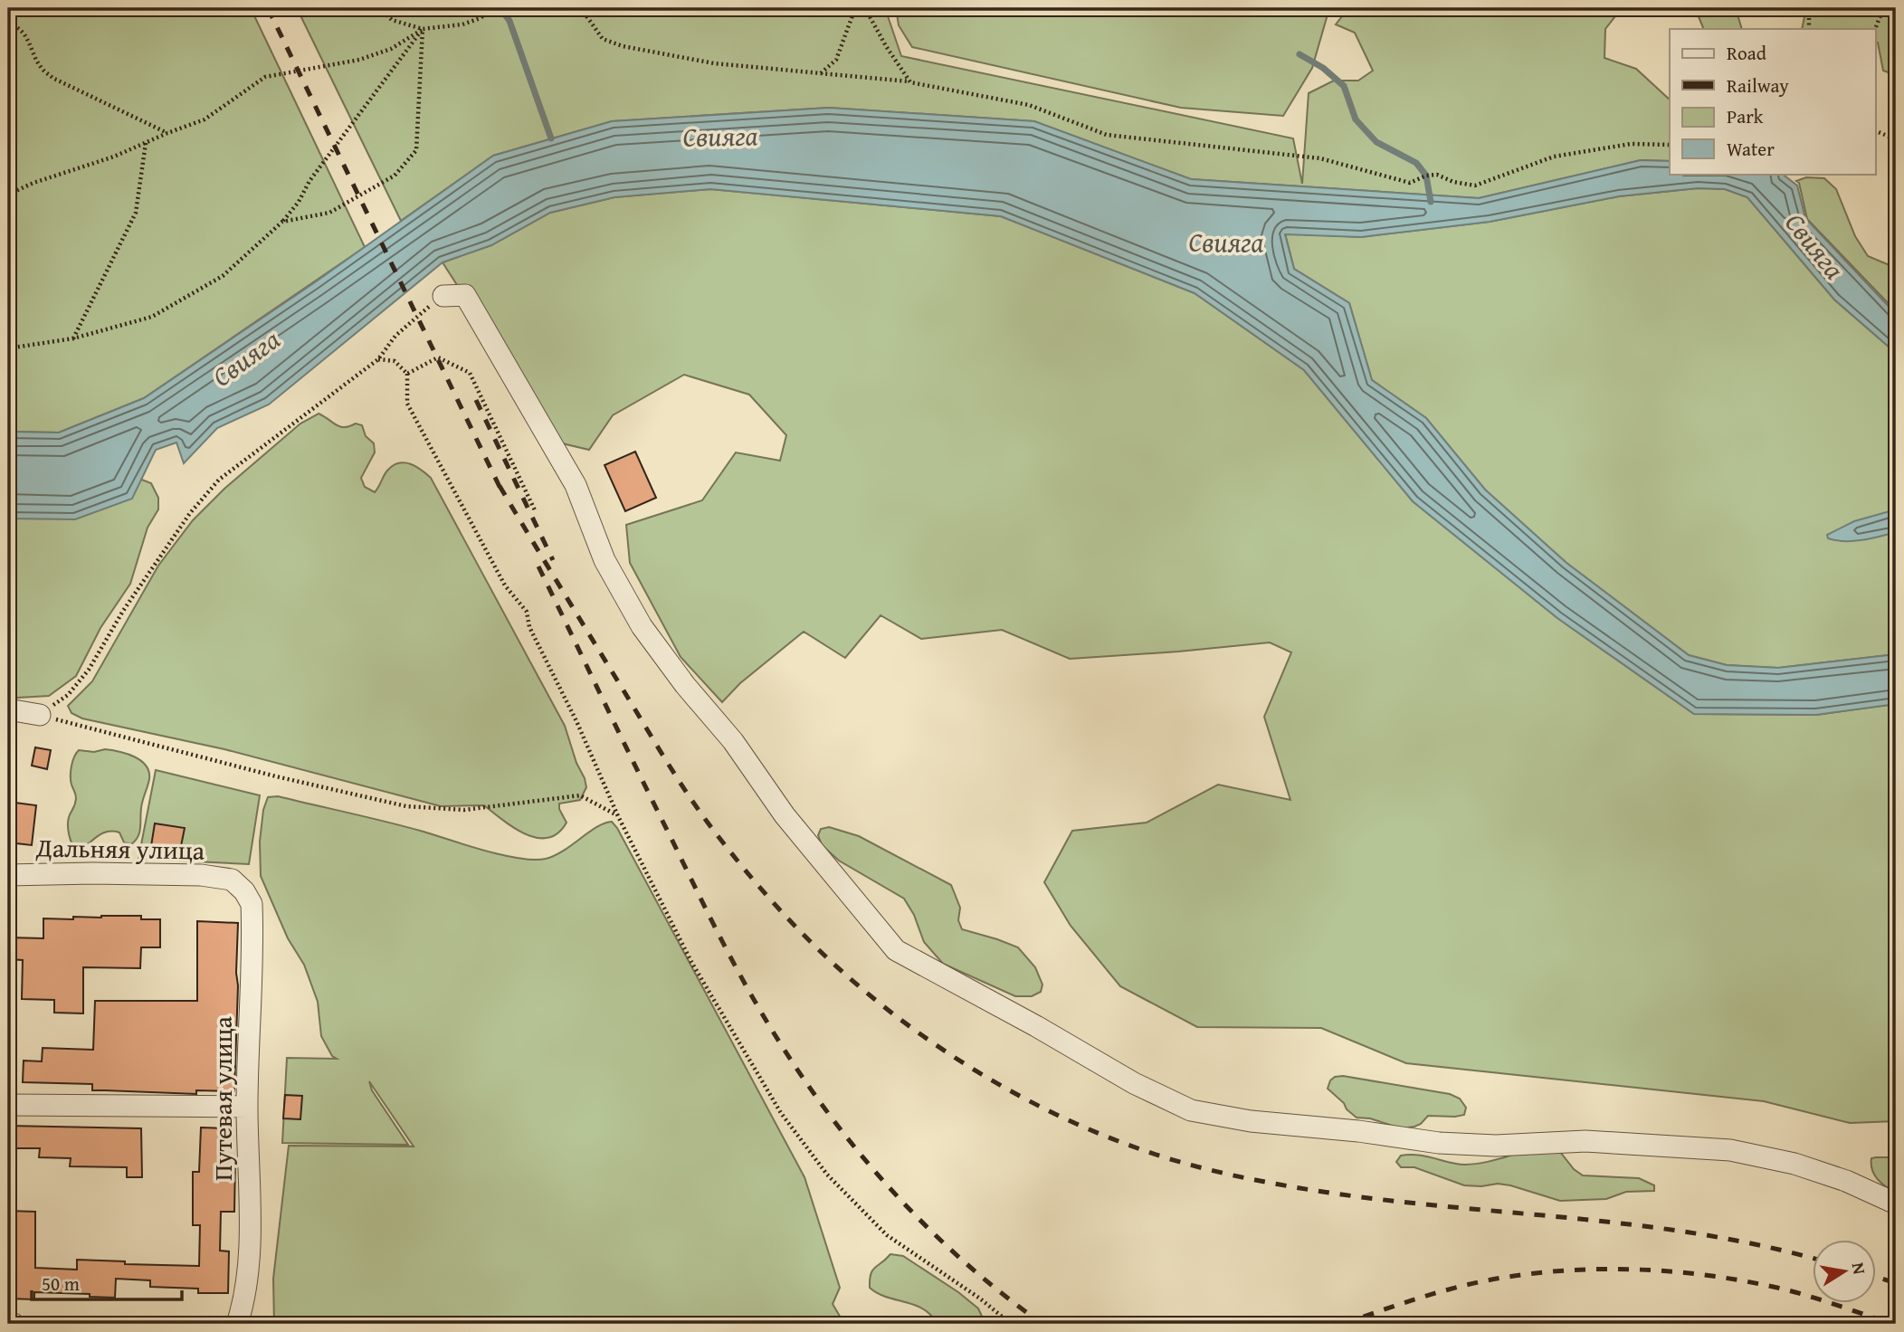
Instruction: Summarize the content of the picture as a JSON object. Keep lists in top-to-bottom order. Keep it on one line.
{"streets":{"street":["Дальняя улица","Путевая улица"]},"crossings":[["Дальняя улица","Путевая улица"]],"water":["Свияга"],"legend":["Road","Railway","Park","Water"],"scale_bar":"50 m","north":"right"}
